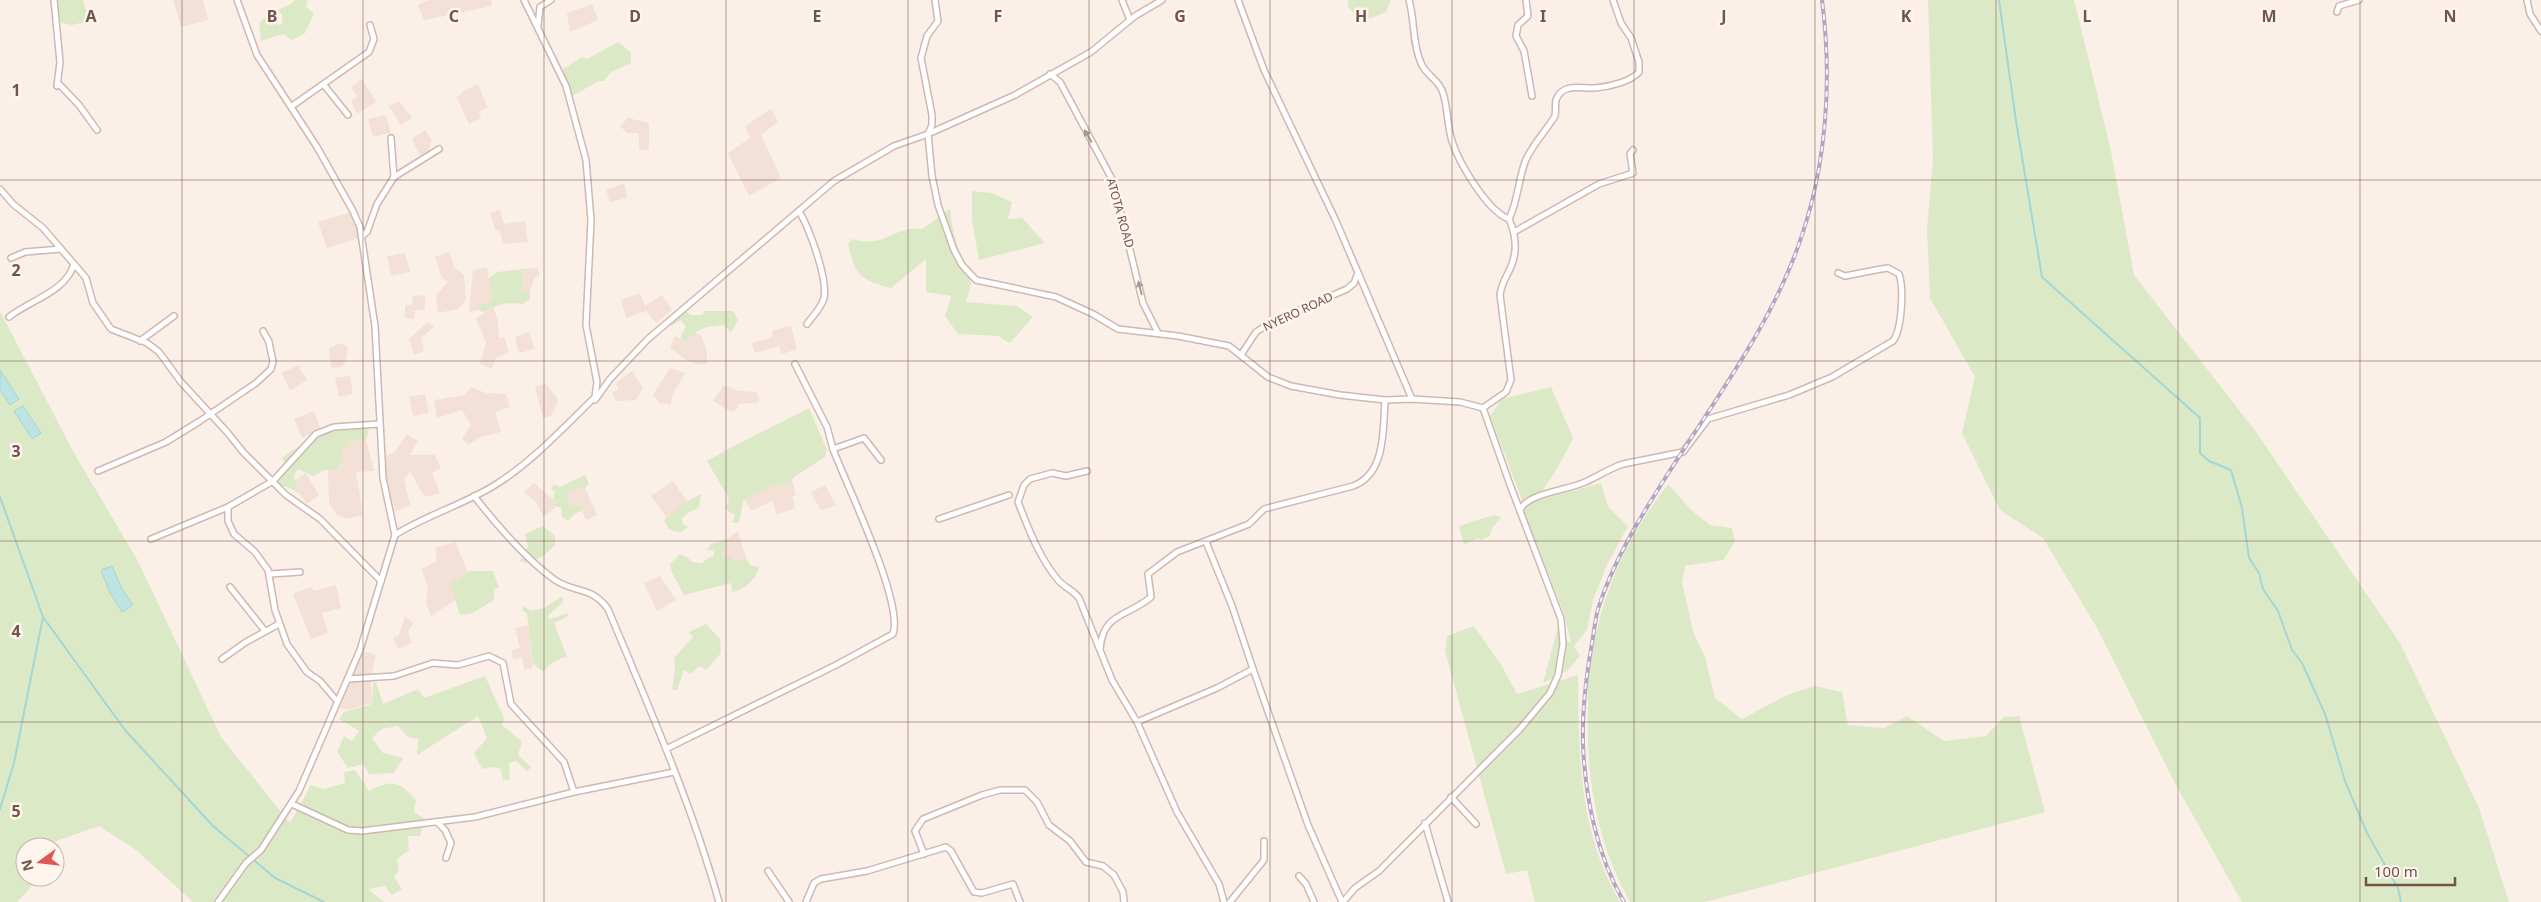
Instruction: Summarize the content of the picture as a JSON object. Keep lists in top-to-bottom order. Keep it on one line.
{"streets":{"street":["ATOTA ROAD","NYERO ROAD"]},"one_way":["ATOTA ROAD"],"scale_bar":"100 m","north":"left","grid":{"columns":["A","B","C","D","E","F","G","H","I","J","K","L","M","N"],"rows":["1","2","3","4","5"]}}
